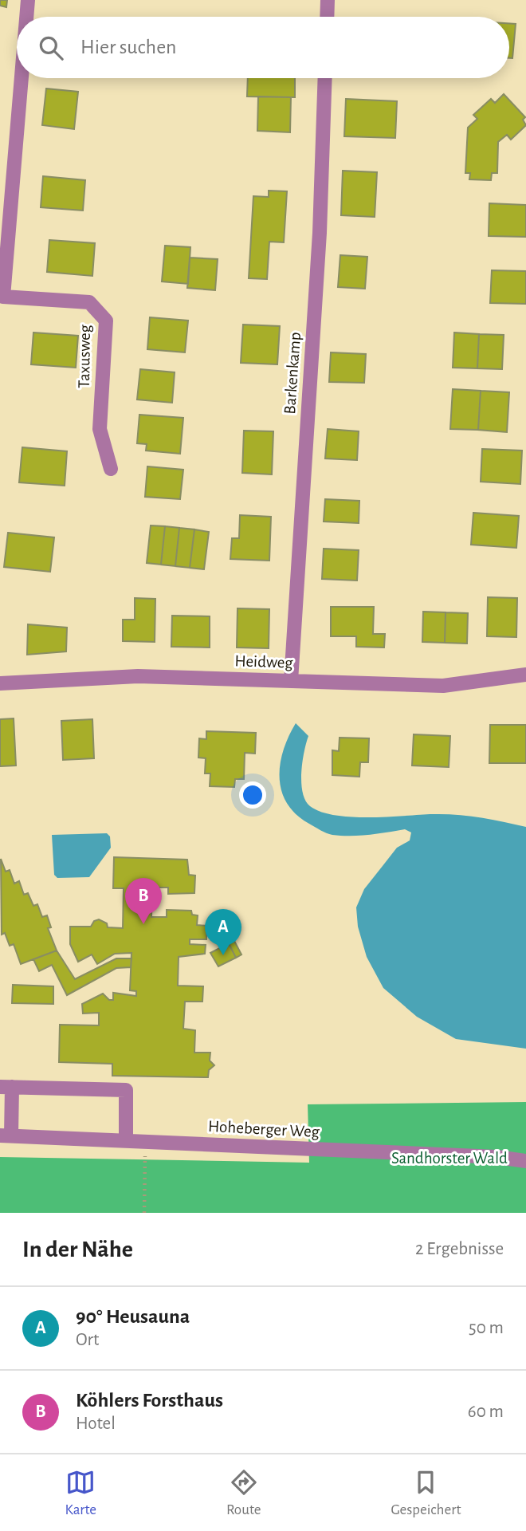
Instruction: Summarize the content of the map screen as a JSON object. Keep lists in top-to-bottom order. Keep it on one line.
{"streets":{"street":["Taxusweg","Barkenkamp","Heidweg","Hoheberger Weg"]},"crossings":[["Barkenkamp","Heidweg"]],"parks":["Sandhorster Wald"],"page":{"search":"Hier suchen","pins":["B","A"],"heading":["In der Nähe","2 Ergebnisse"],"list":[{"mark":"A","name":"90° Heusauna","note":"Ort","value":"50 m"},{"mark":"B","name":"Köhlers Forsthaus","note":"Hotel","value":"60 m"}],"nav":["Karte","Route","Gespeichert"]}}
